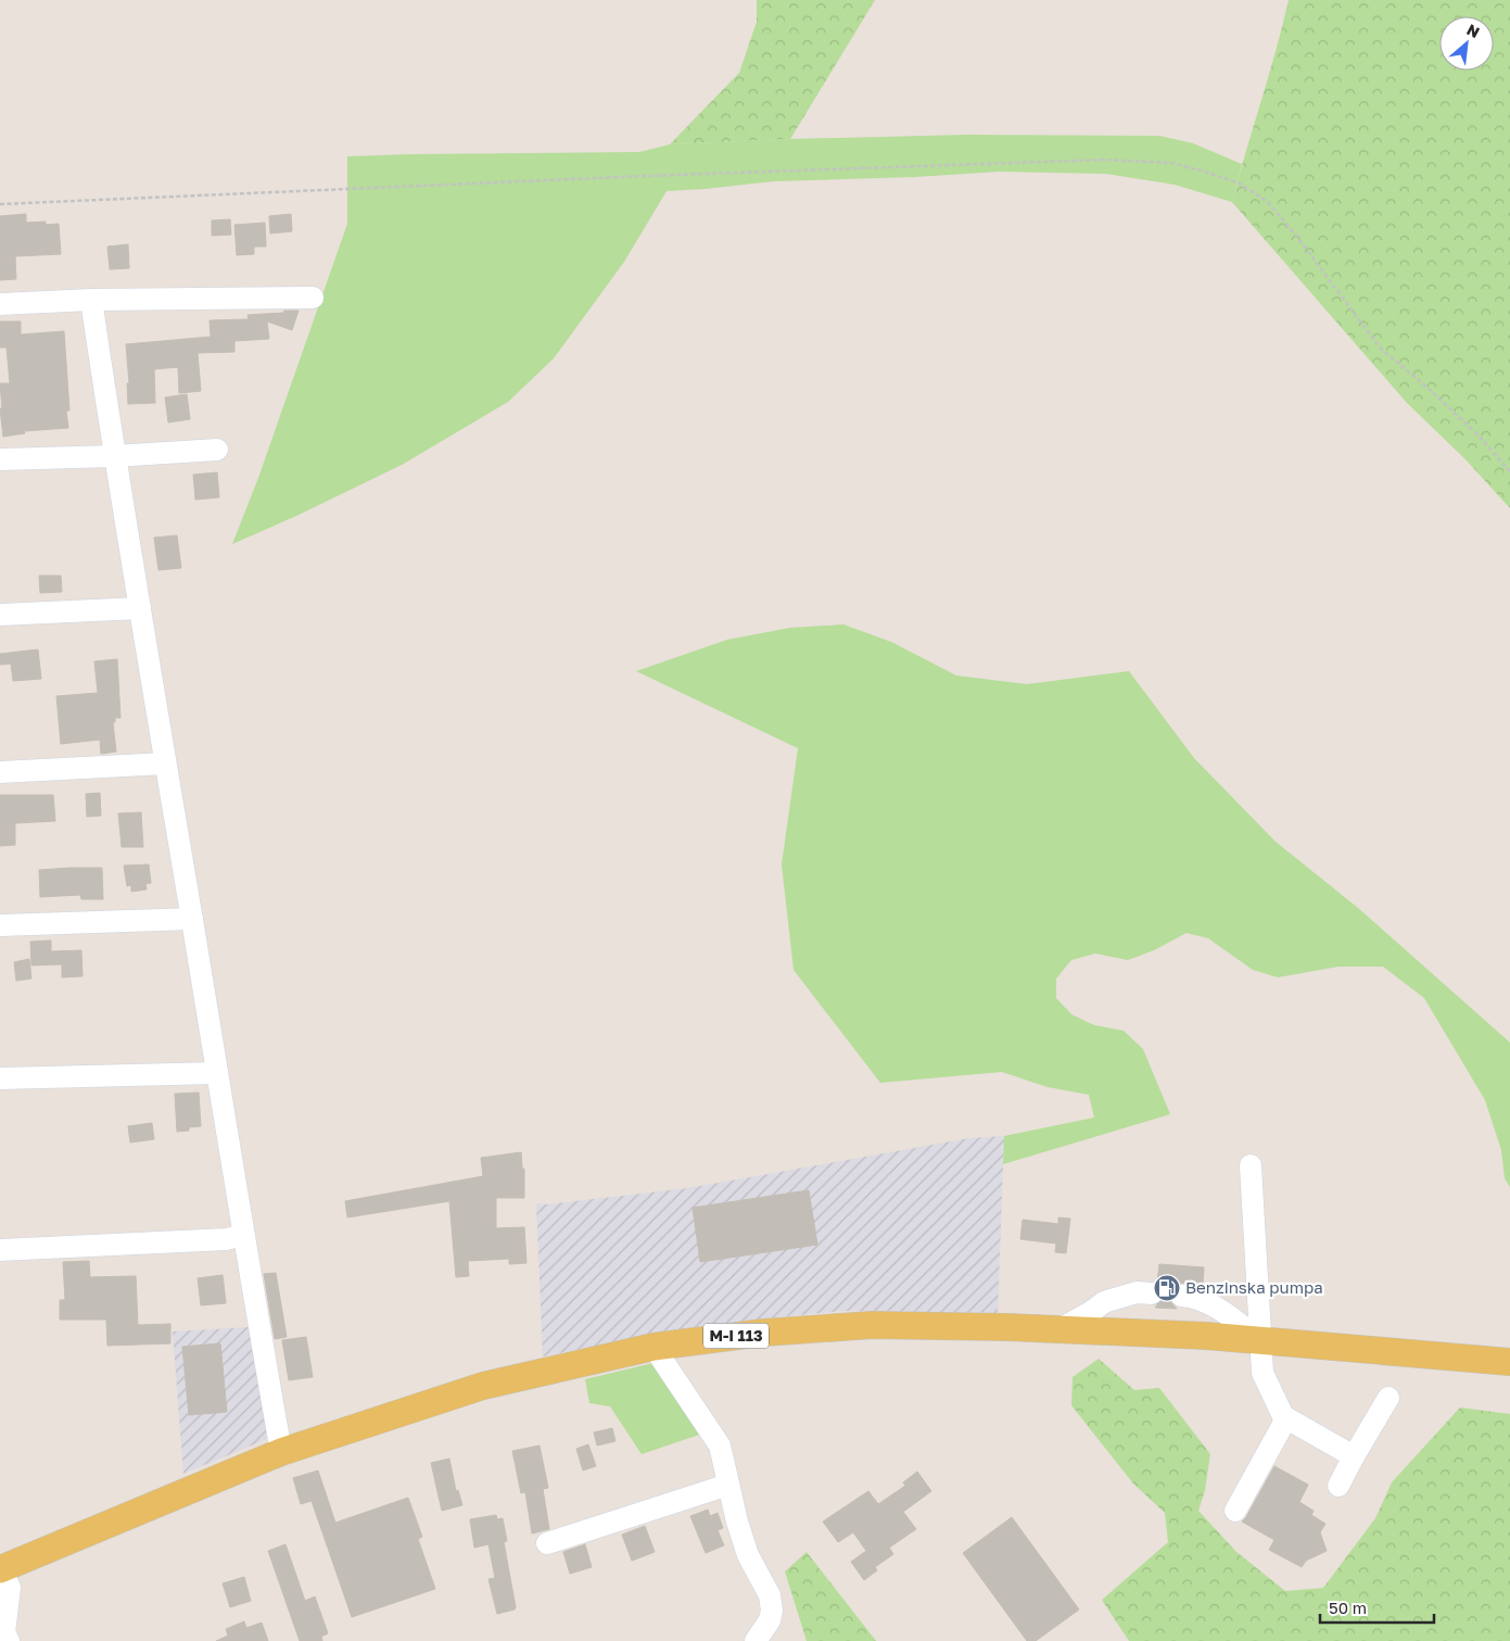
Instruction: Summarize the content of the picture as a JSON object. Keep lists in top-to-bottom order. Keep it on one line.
{"streets":{"main road":["M-I 113"]},"places":{"fuel station":["Benzinska pumpa"]},"scale_bar":"50 m","north":"top right"}
